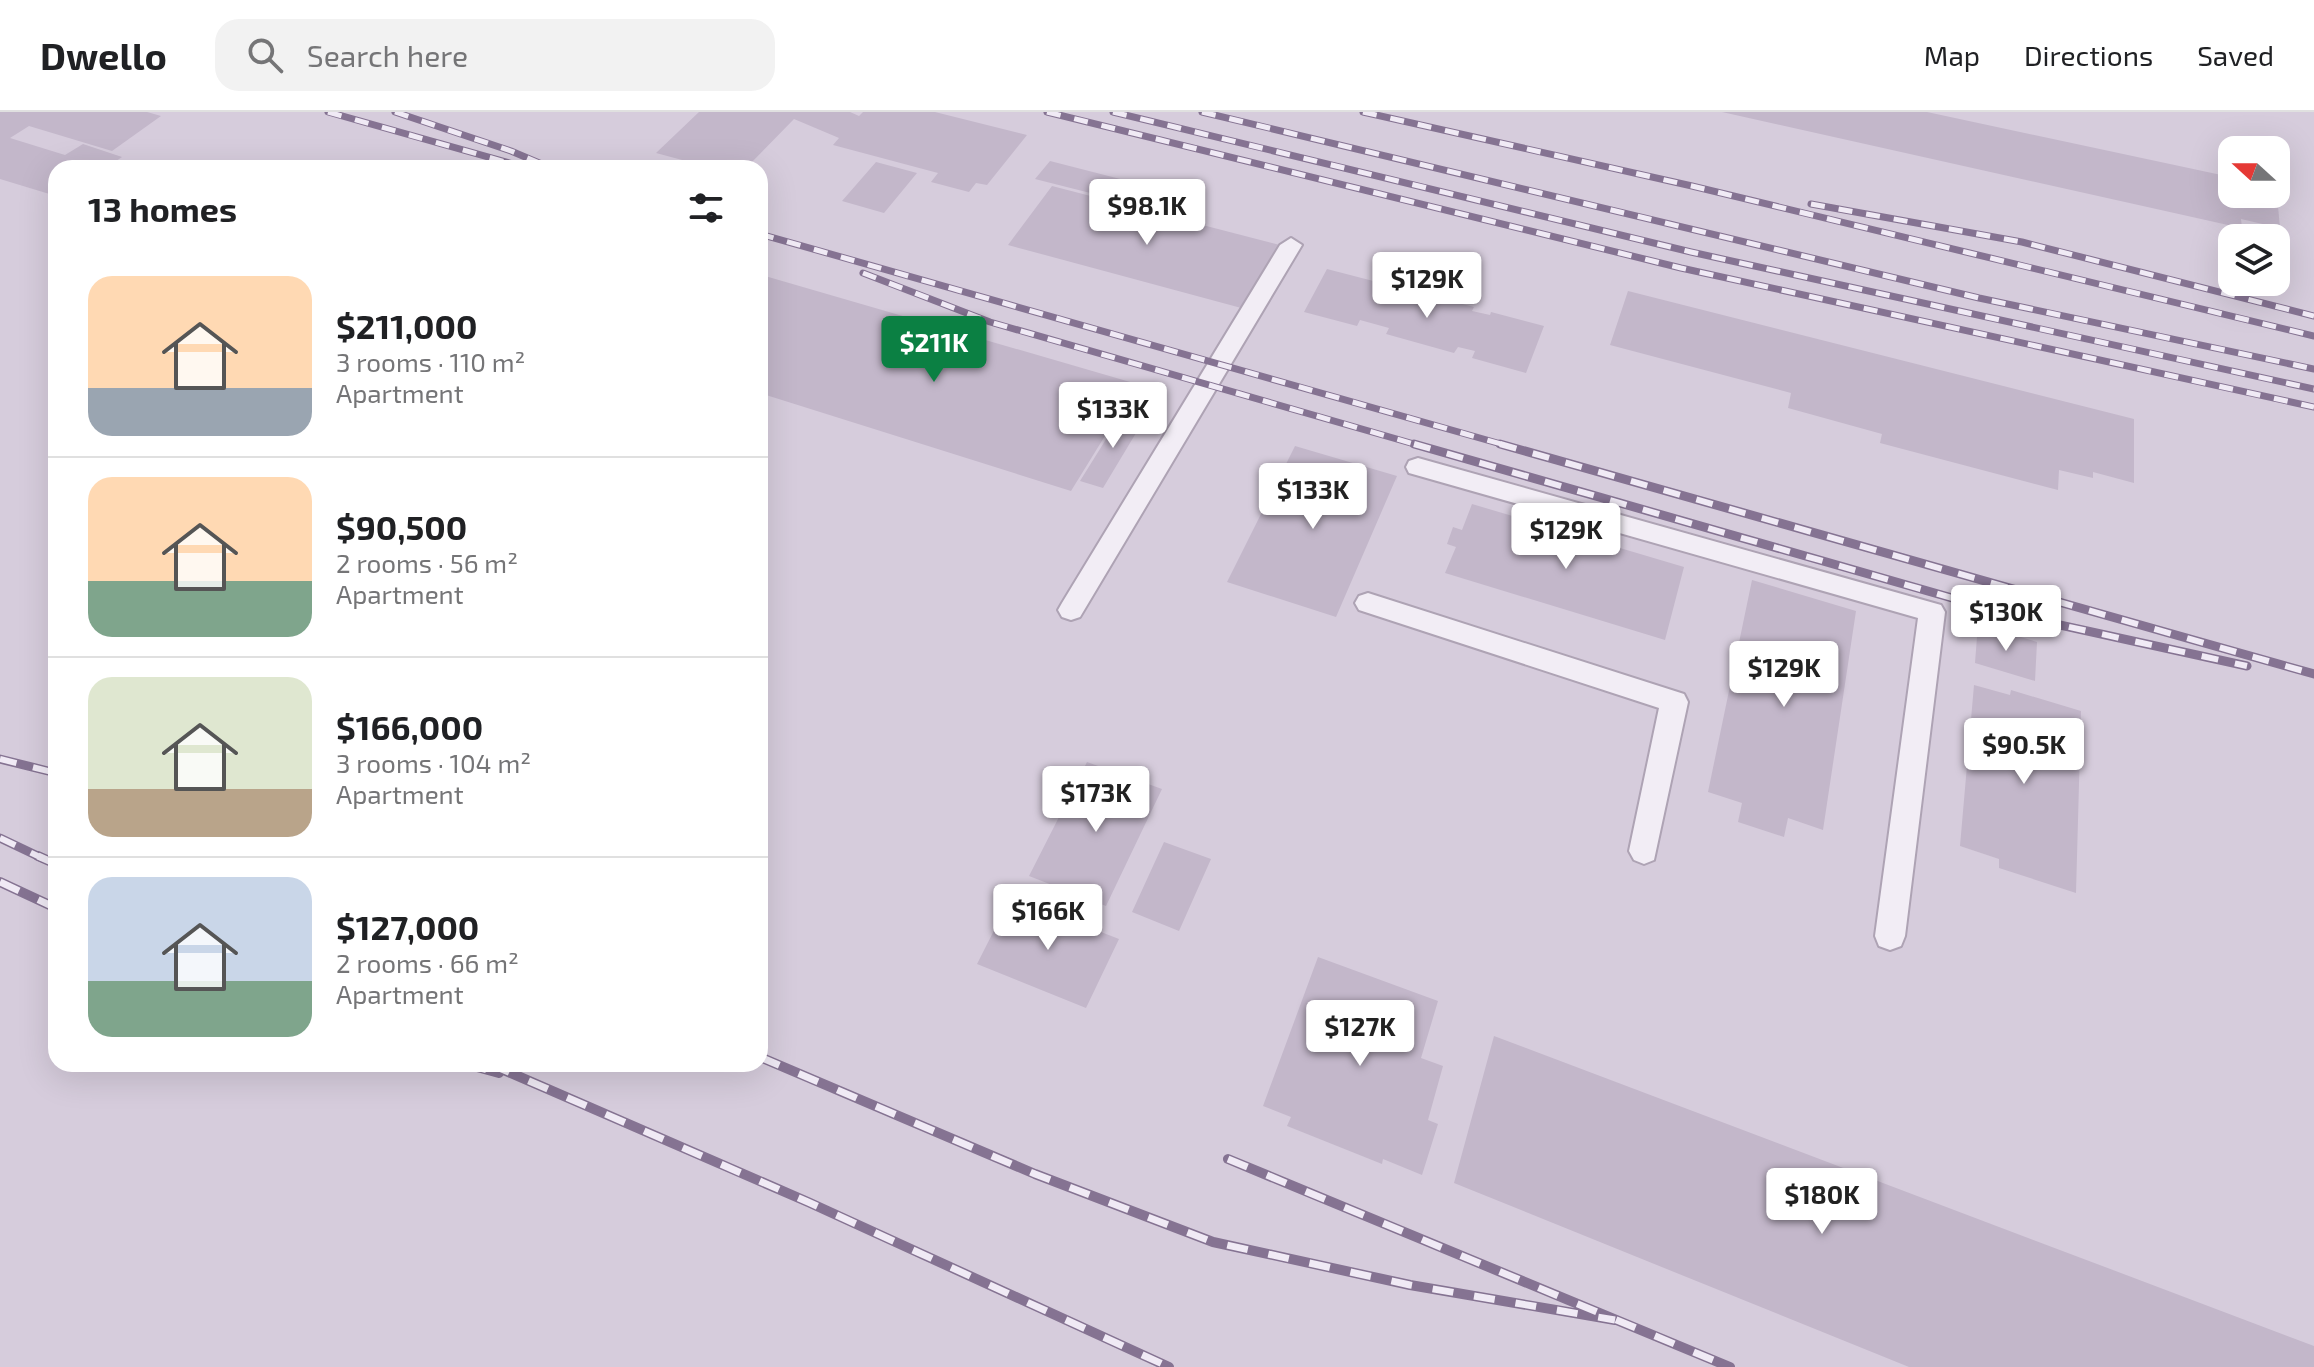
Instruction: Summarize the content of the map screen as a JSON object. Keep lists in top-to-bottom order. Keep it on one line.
{"north":"left","page":{"header":"Dwello","search":"Search here","nav":["Map","Directions","Saved"],"heading":"13 homes","price":["$98.1K","$129K","$211K","$133K","$133K","$129K","$130K","$129K","$90.5K","$173K","$166K","$127K","$180K"],"list":[{"name":"$211,000","note":"3 rooms · 110 m² · Apartment"},{"name":"$90,500","note":"2 rooms · 56 m² · Apartment"},{"name":"$166,000","note":"3 rooms · 104 m² · Apartment"},{"name":"$127,000","note":"2 rooms · 66 m² · Apartment"}]}}
